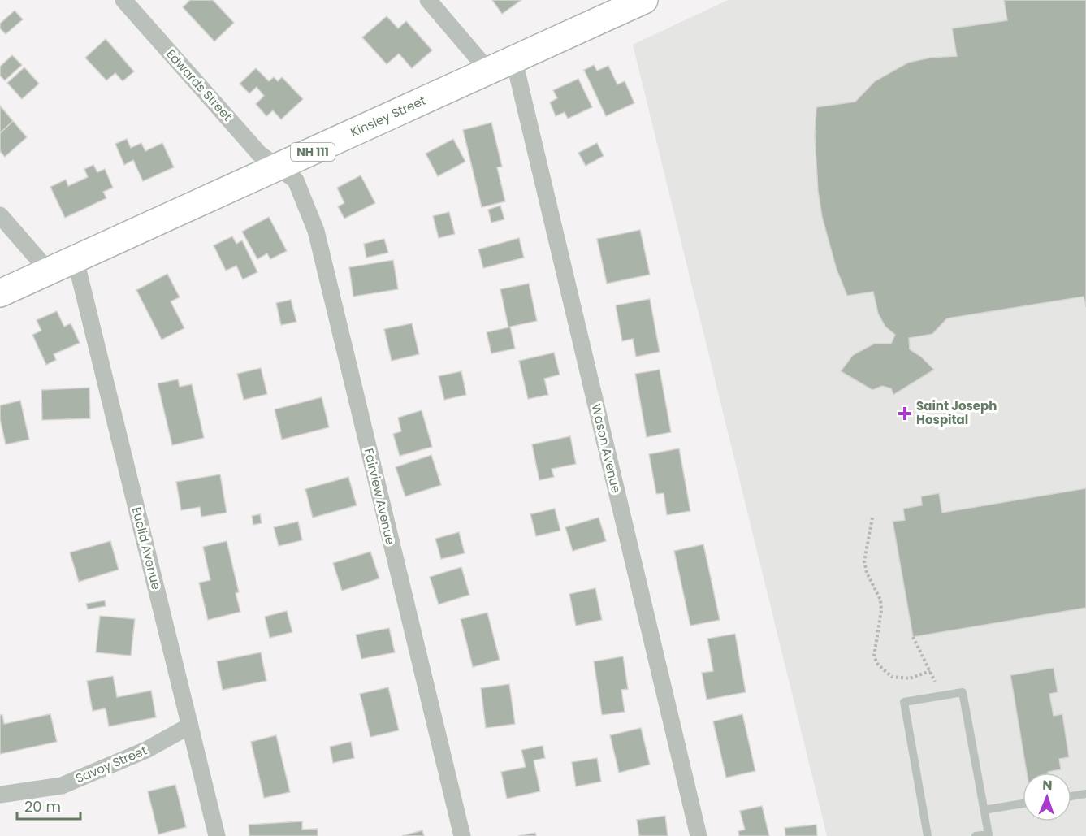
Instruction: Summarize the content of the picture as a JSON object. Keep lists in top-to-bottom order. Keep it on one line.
{"streets":{"main road":["Kinsley Street","NH 111"],"street":["Edwards Street","Wason Avenue","Fairview Avenue","Euclid Avenue","Savoy Street"]},"crossings":[["Edwards Street","Kinsley Street"],["Edwards Street","Fairview Avenue"],["Kinsley Street","Wason Avenue"],["Kinsley Street","Fairview Avenue"],["Kinsley Street","Euclid Avenue"],["Euclid Avenue","Savoy Street"]],"places":{"health":["Saint Joseph Hospital"]},"scale_bar":"20 m","north":"top"}
